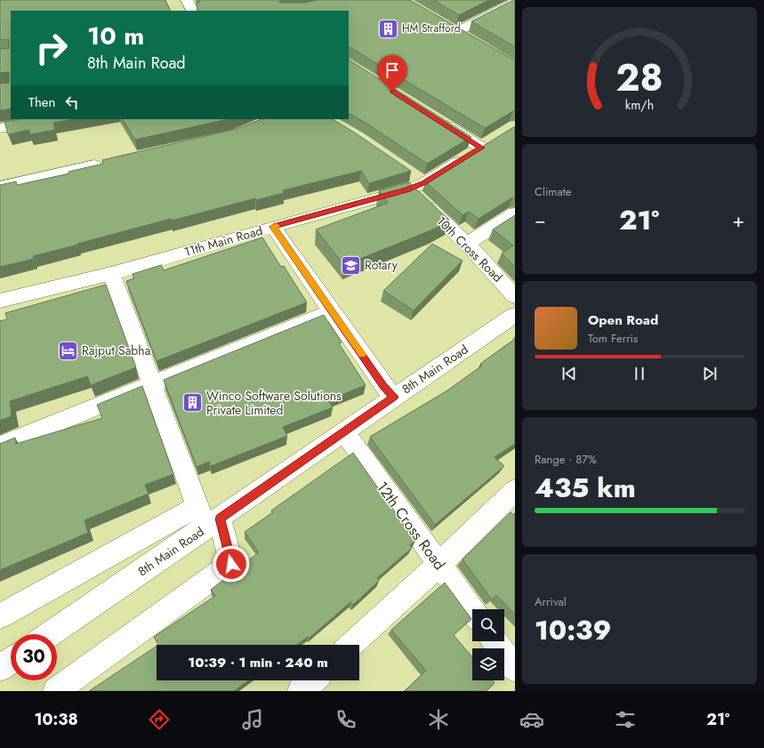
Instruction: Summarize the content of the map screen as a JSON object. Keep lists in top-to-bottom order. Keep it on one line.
{"streets":{"street":["11th Main Road","10th Cross Road","8th Main Road","12th Cross Road"]},"crossings":[["11th Main Road","10th Cross Road"],["8th Main Road","12th Cross Road"]],"places":{"building":["HM Strafford","Winco Software Solutions Private Limited"],"school or university":["Rotary"],"hotel":["Rajput Sabha"]},"page":{"turn":["10 m","8th Main Road"],"then":"Then","tile":["Climate",["Range · 87%","435 km"],["Arrival","10:39"]],"heat":["−","21°","+"],"song":["Open Road","Tom Ferris"],"limit":"30","trip":"10:39 · 1 min · 240 m","tabs":["10:38","21°"],"gauge":["28","km/h"]}}
